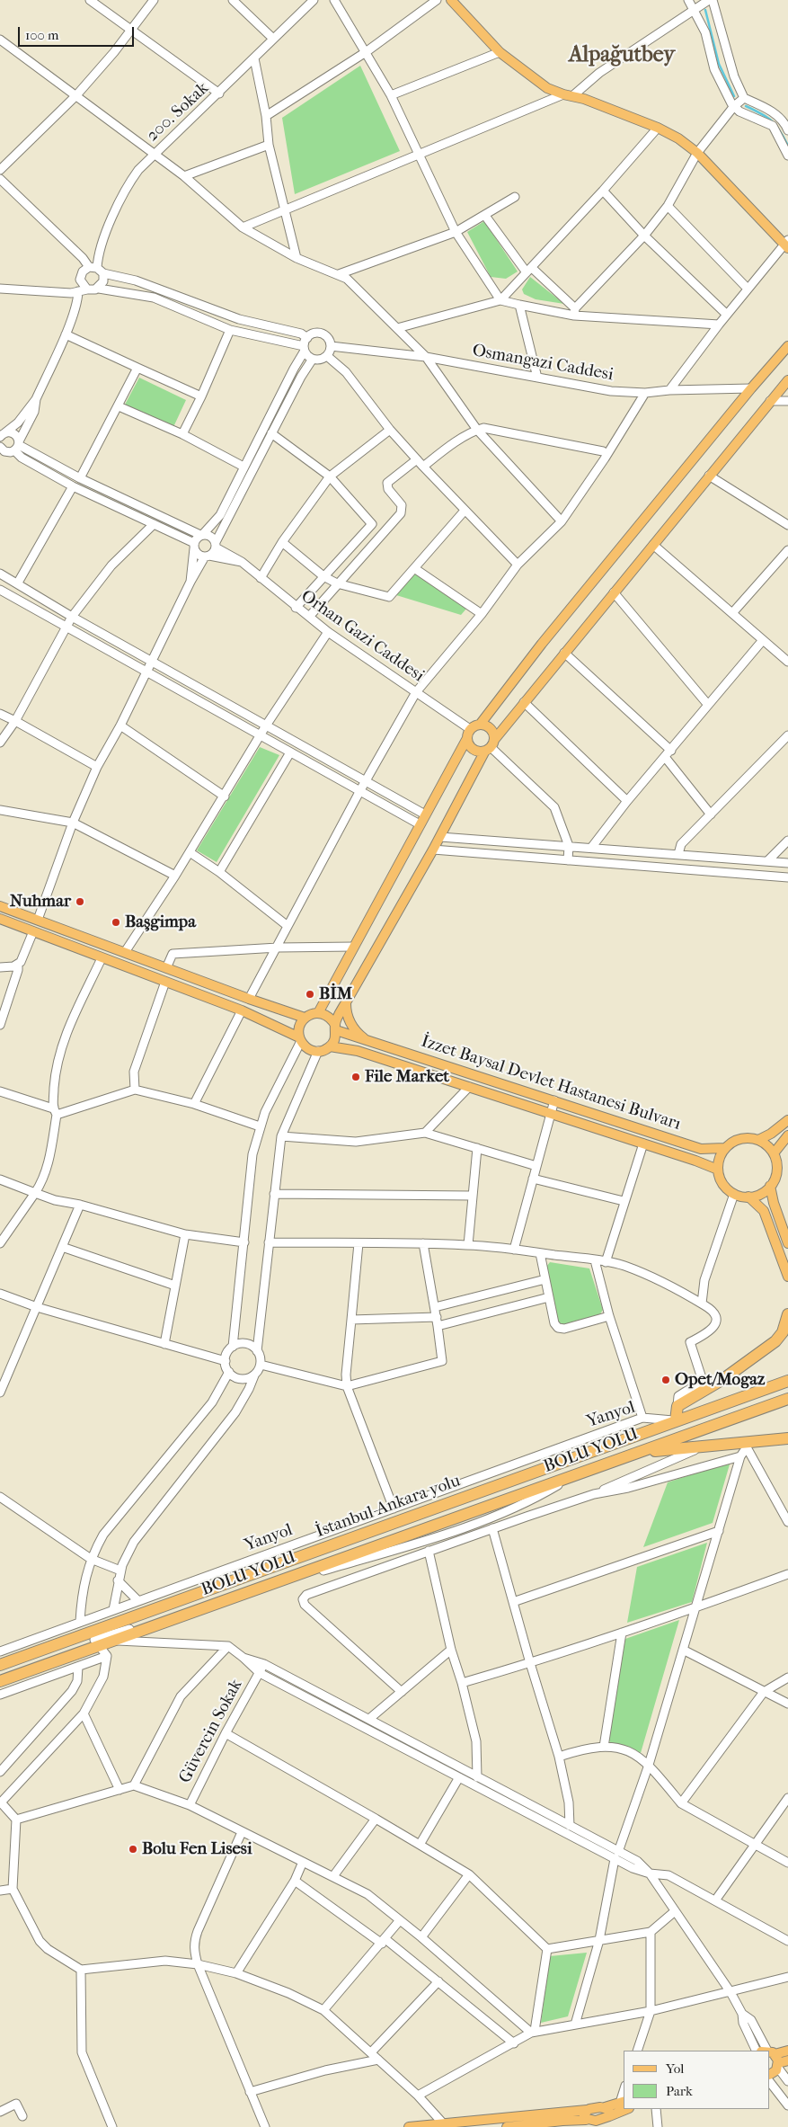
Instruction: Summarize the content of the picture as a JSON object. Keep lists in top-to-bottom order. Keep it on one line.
{"streets":{"highway":["BOLU YOLU","İstanbul-Ankara yolu"],"main road":["İzzet Baysal Devlet Hastanesi Bulvarı"],"street":["200. Sokak","Osmangazi Caddesi","Orhan Gazi Caddesi","Yanyol","Güvercin Sokak"]},"crossings":[["Yanyol","İstanbul-Ankara yolu"]],"districts":["Alpağutbey"],"places":["Nuhmar","Başgimpa","BİM","File Market","Opet/Mogaz","Bolu Fen Lisesi"],"legend":["Yol","Park"],"scale_bar":"100 m"}
